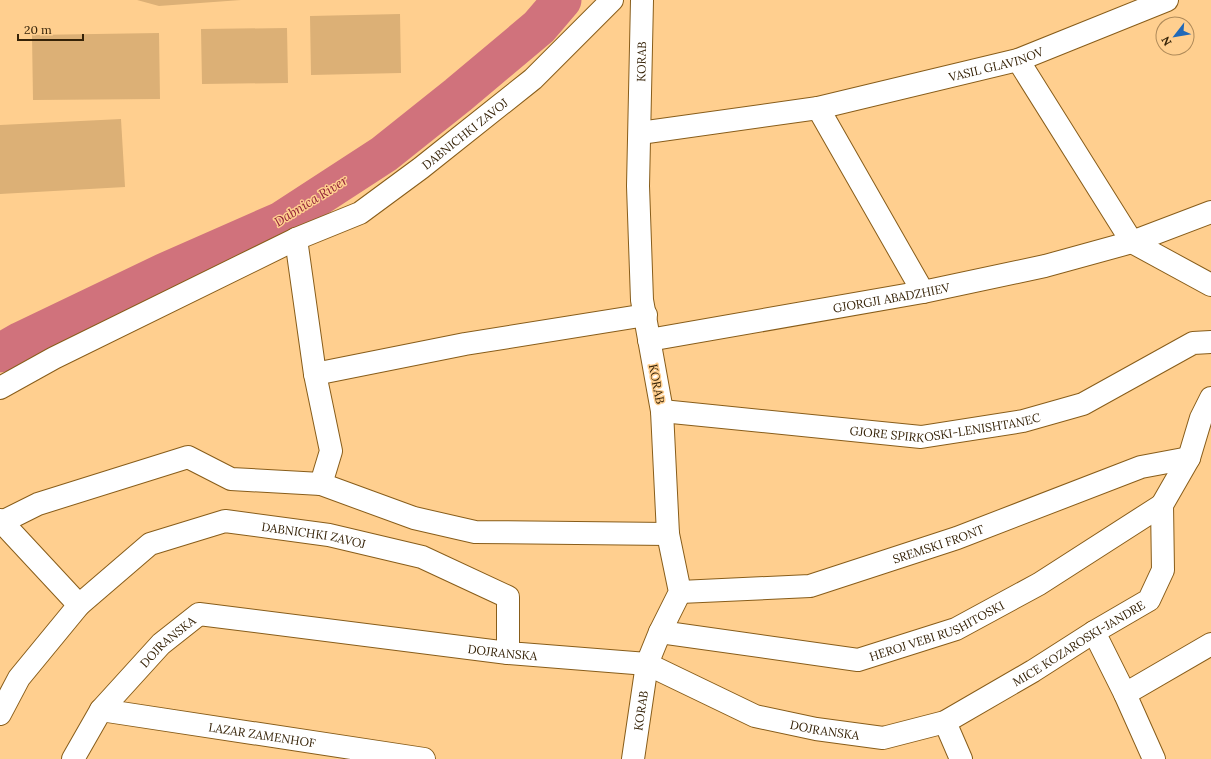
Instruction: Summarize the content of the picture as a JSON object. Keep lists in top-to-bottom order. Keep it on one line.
{"streets":{"street":["KORAB","VASIL GLAVINOV","DABNICHKI ZAVOJ","GJORGJI ABADZHIEV","GJORE SPIRKOSKI-LENISHTANEC","SREMSKI FRONT","HEROJ VEBI RUSHITOSKI","DOJRANSKA","MICE KOZAROSKI-JANDRE","LAZAR ZAMENHOF"]},"crossings":[["KORAB","VASIL GLAVINOV"],["KORAB","GJORGJI ABADZHIEV"],["KORAB","GJORE SPIRKOSKI-LENISHTANEC"],["KORAB","SREMSKI FRONT"],["KORAB","HEROJ VEBI RUSHITOSKI"],["KORAB","DOJRANSKA"],["DABNICHKI ZAVOJ","DOJRANSKA"],["HEROJ VEBI RUSHITOSKI","MICE KOZAROSKI-JANDRE"],["DOJRANSKA","MICE KOZAROSKI-JANDRE"],["DOJRANSKA","LAZAR ZAMENHOF"]],"water":["Dabnica River"],"scale_bar":"20 m","north":"bottom left"}
